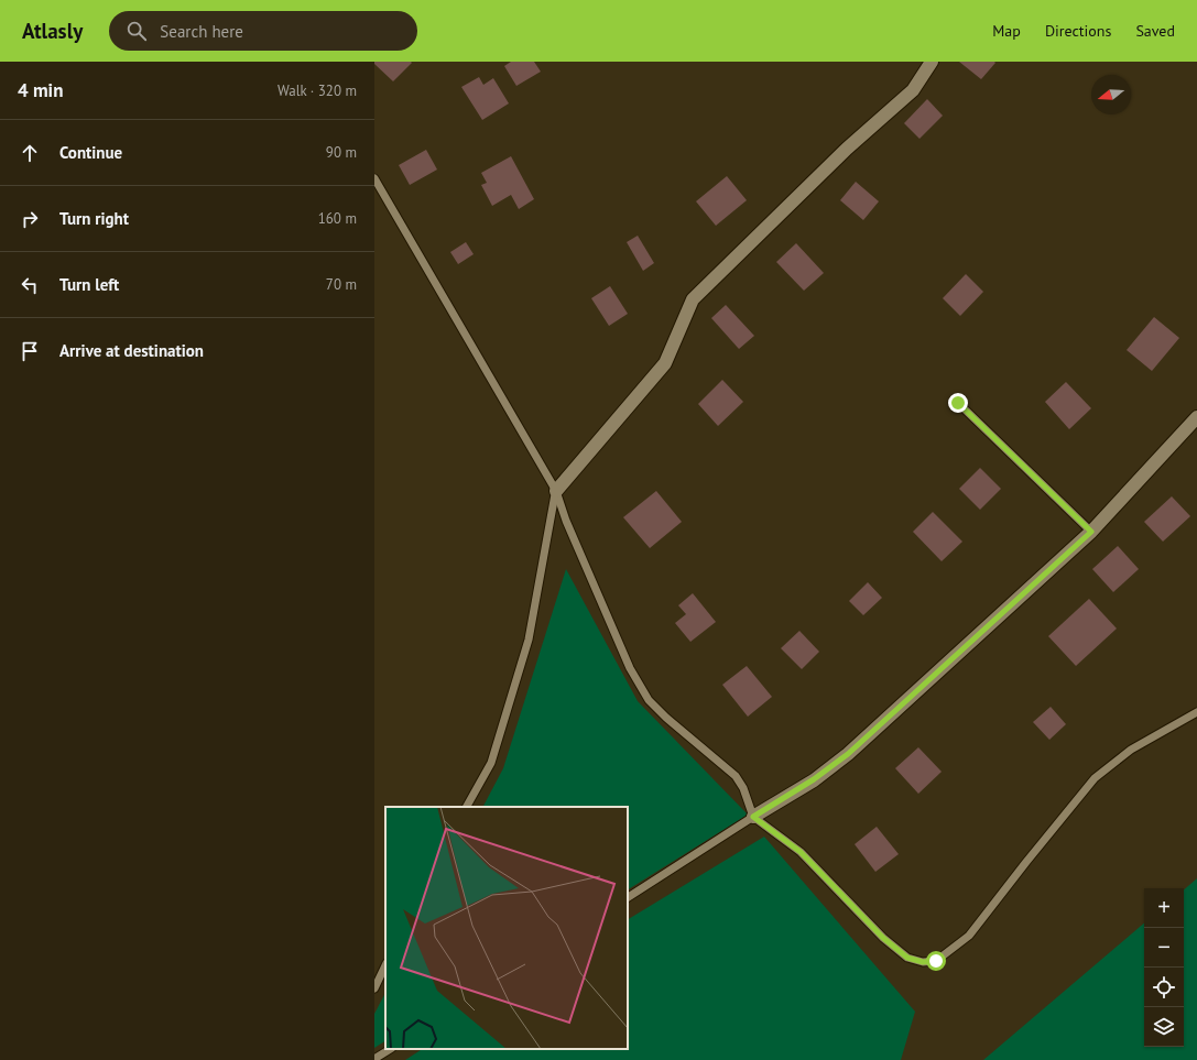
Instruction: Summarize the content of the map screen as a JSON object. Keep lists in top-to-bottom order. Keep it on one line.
{"north":"left","page":{"header":"Atlasly","search":"Search here","nav":["Map","Directions","Saved"],"heading":["4 min","Walk · 320 m"],"list":[["Continue","90 m"],["Turn right","160 m"],["Turn left","70 m"],"Arrive at destination"],"map_buttons":["+","−"]}}
